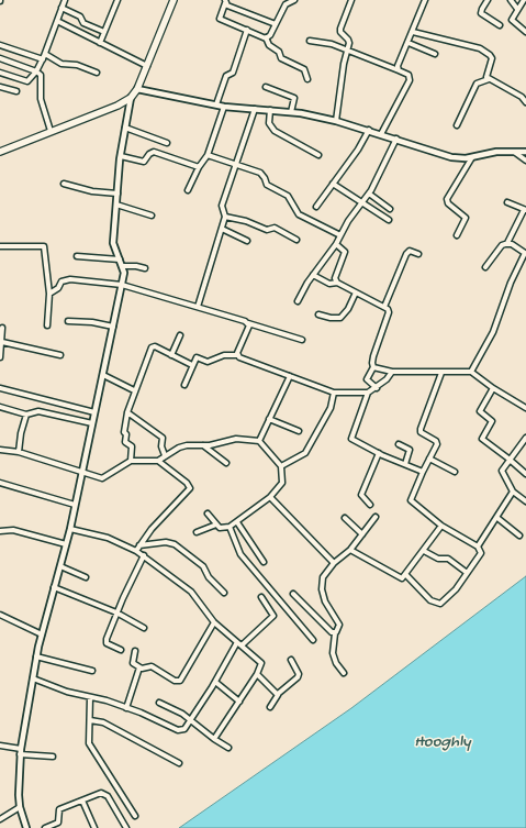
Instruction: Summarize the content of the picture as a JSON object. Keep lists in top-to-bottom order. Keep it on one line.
{"water":["Hooghly"]}
